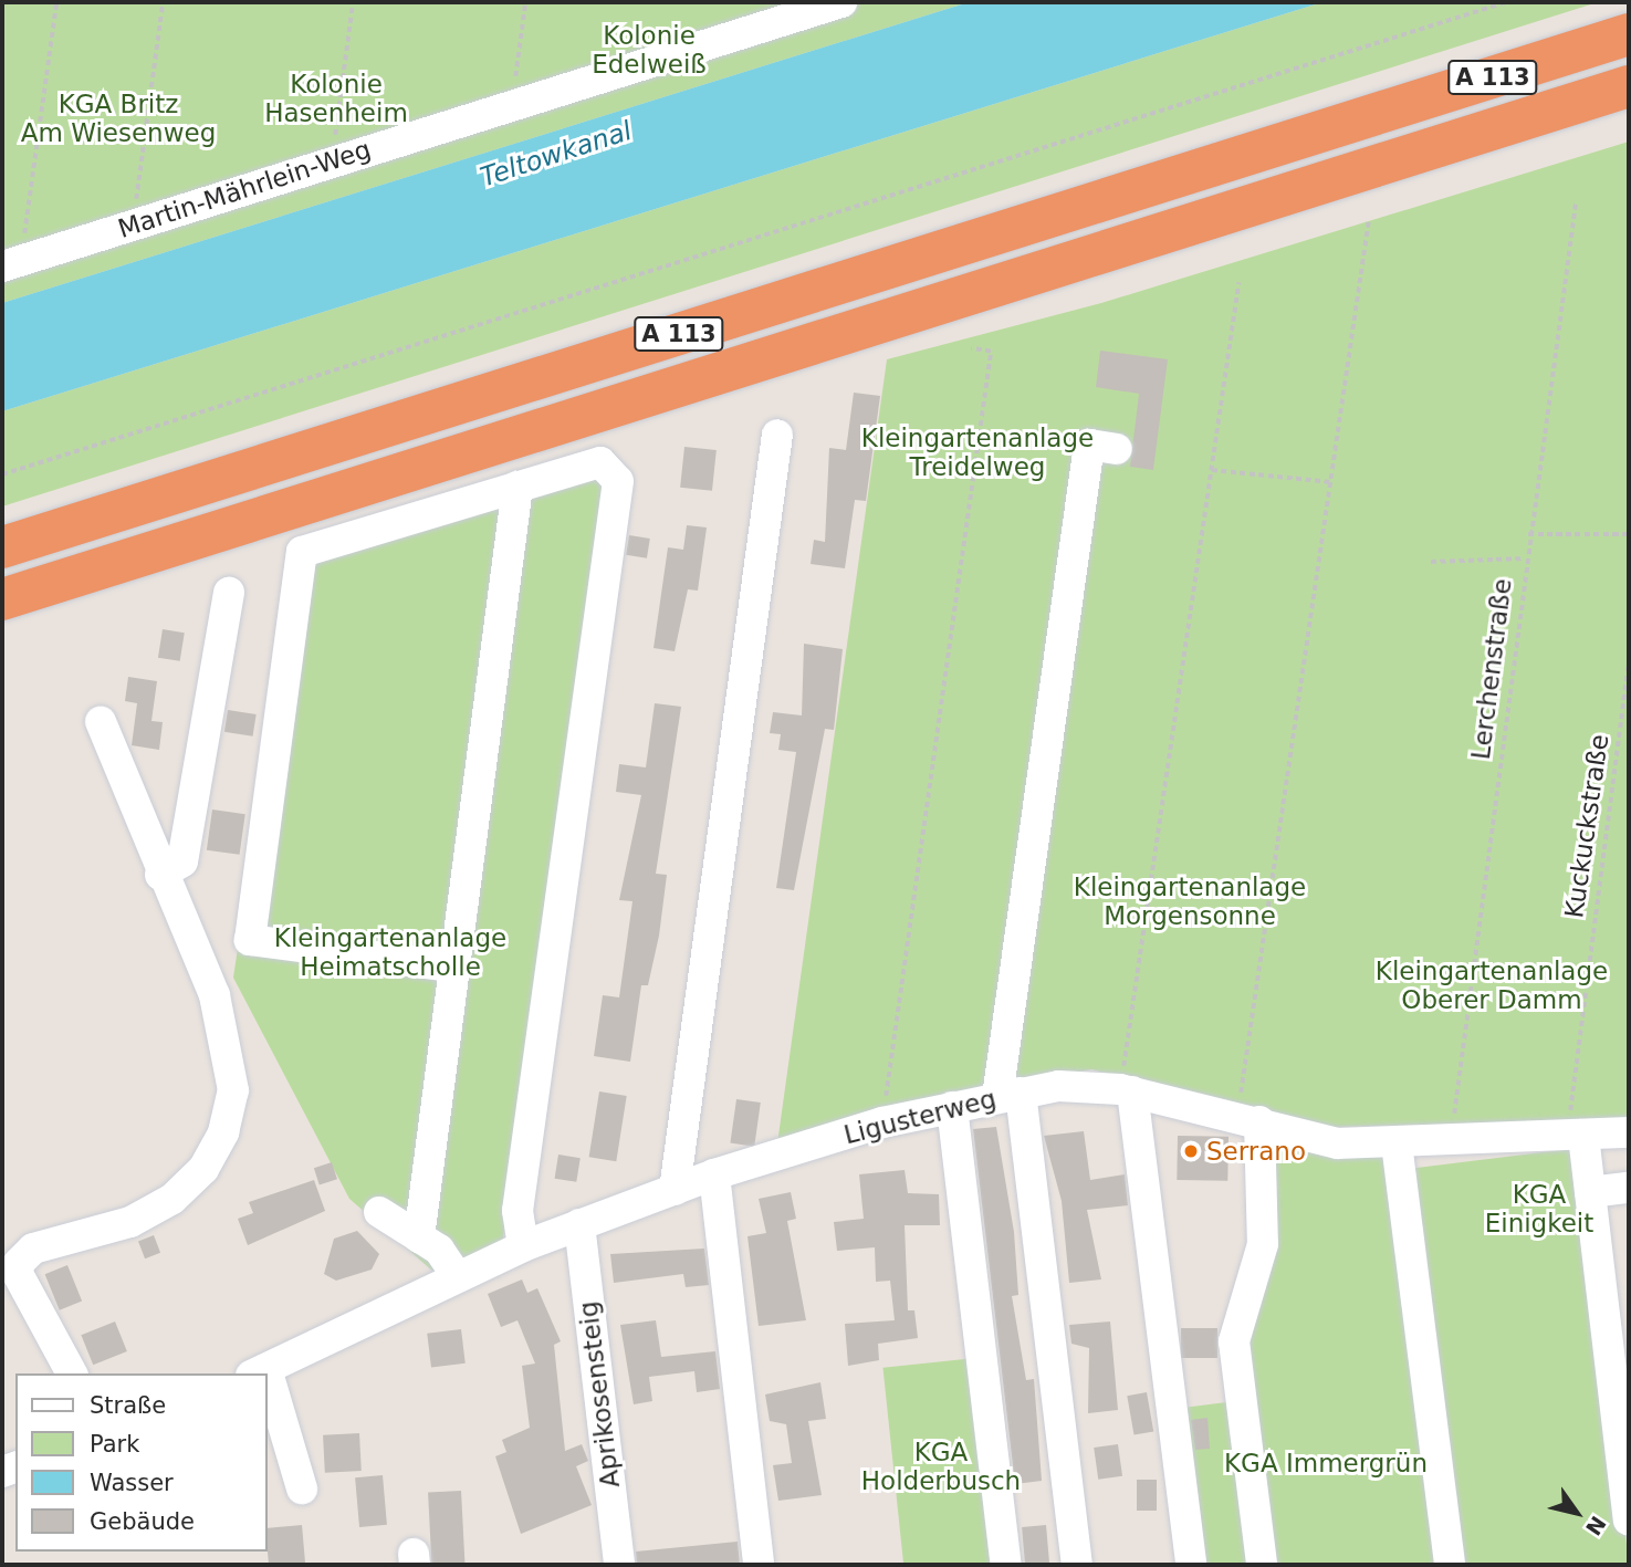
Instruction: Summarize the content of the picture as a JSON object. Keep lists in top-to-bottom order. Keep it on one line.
{"streets":{"highway":["A 113"],"street":["Martin-Mährlein-Weg","Ligusterweg","Aprikosensteig"],"path":["Lerchenstraße","Kuckuckstraße"]},"crossings":[["Lerchenstraße","Ligusterweg"],["Kuckuckstraße","Ligusterweg"],["Ligusterweg","Aprikosensteig"]],"water":["Teltowkanal"],"parks":["Kolonie Edelweiß","Kolonie Hasenheim","KGA Britz Am Wiesenweg","Kleingartenanlage Treidelweg","Kleingartenanlage Morgensonne","Kleingartenanlage Heimatscholle","Kleingartenanlage Oberer Damm","KGA Einigkeit","KGA Holderbusch","KGA Immergrün"],"places":["Serrano"],"legend":["Straße","Park","Wasser","Gebäude"],"north":"bottom right"}
